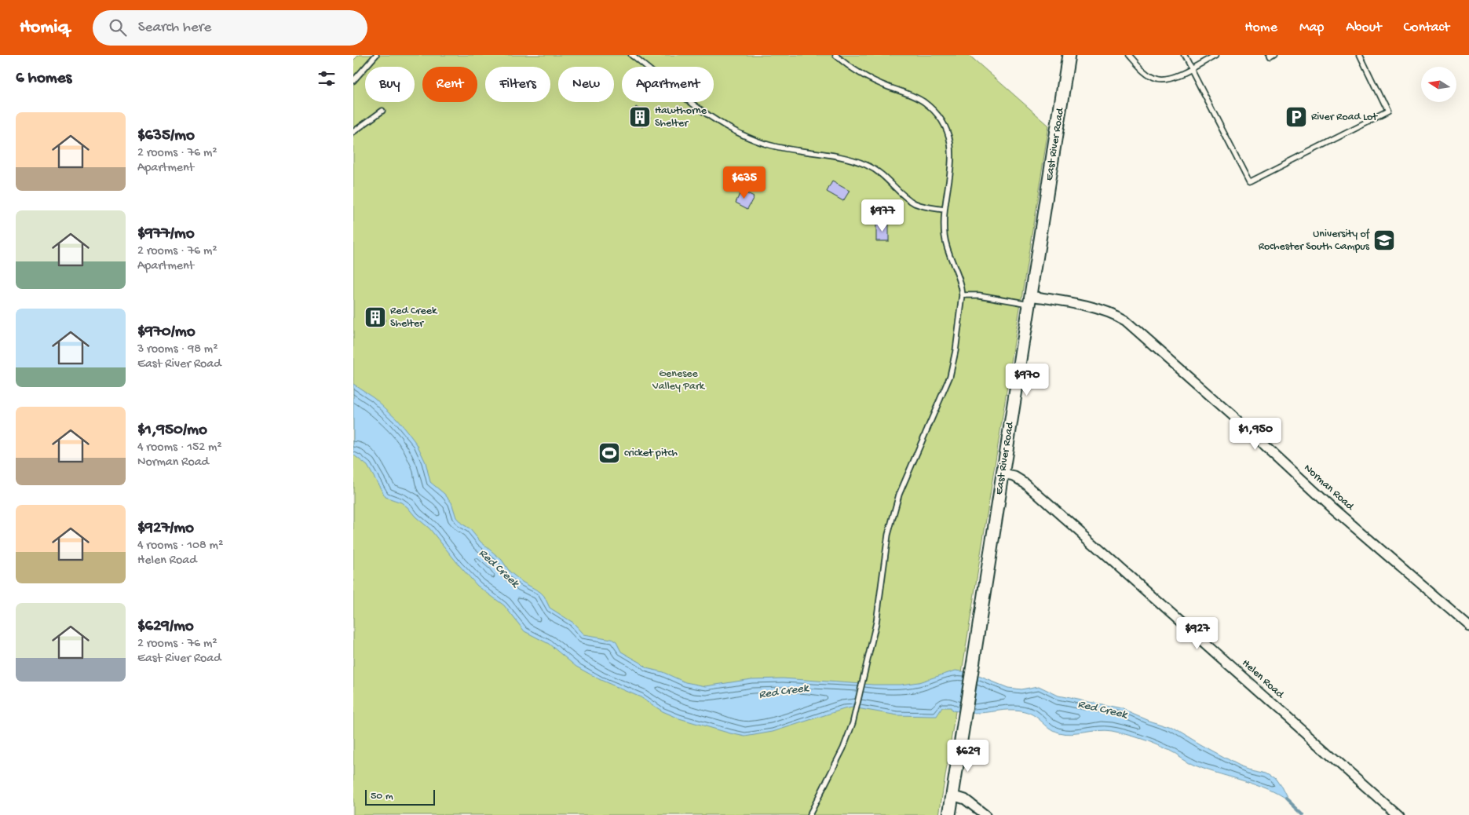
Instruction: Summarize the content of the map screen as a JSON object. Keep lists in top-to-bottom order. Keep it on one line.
{"streets":{"street":["East River Road","Norman Road","Helen Road"]},"crossings":[["East River Road","Norman Road"],["East River Road","Helen Road"]],"water":["Red Creek"],"parks":["Genesee Valley Park"],"places":{"building":["Hawthorne Shelter","Red Creek Shelter"],"parking":["River Road Lot"],"school or university":["University of Rochester South Campus"],"sports":["cricket pitch"]},"scale_bar":"50 m","north":"left","page":{"header":"Homiq","search":"Search here","nav":["Home","Map","About","Contact"],"heading":"6 homes","chip":["Buy","Rent","Filters","New","Apartment"],"list":[{"name":"$635/mo","note":"2 rooms · 76 m² · Apartment"},{"name":"$977/mo","note":"2 rooms · 76 m² · Apartment"},{"name":"$970/mo","note":"3 rooms · 98 m² · East River Road"},{"name":"$1,950/mo","note":"4 rooms · 152 m² · Norman Road"},{"name":"$927/mo","note":"4 rooms · 108 m² · Helen Road"},{"name":"$629/mo","note":"2 rooms · 76 m² · East River Road"}],"price":["$635","$977","$970","$1,950","$927","$629"],"scale":"50 m"}}
